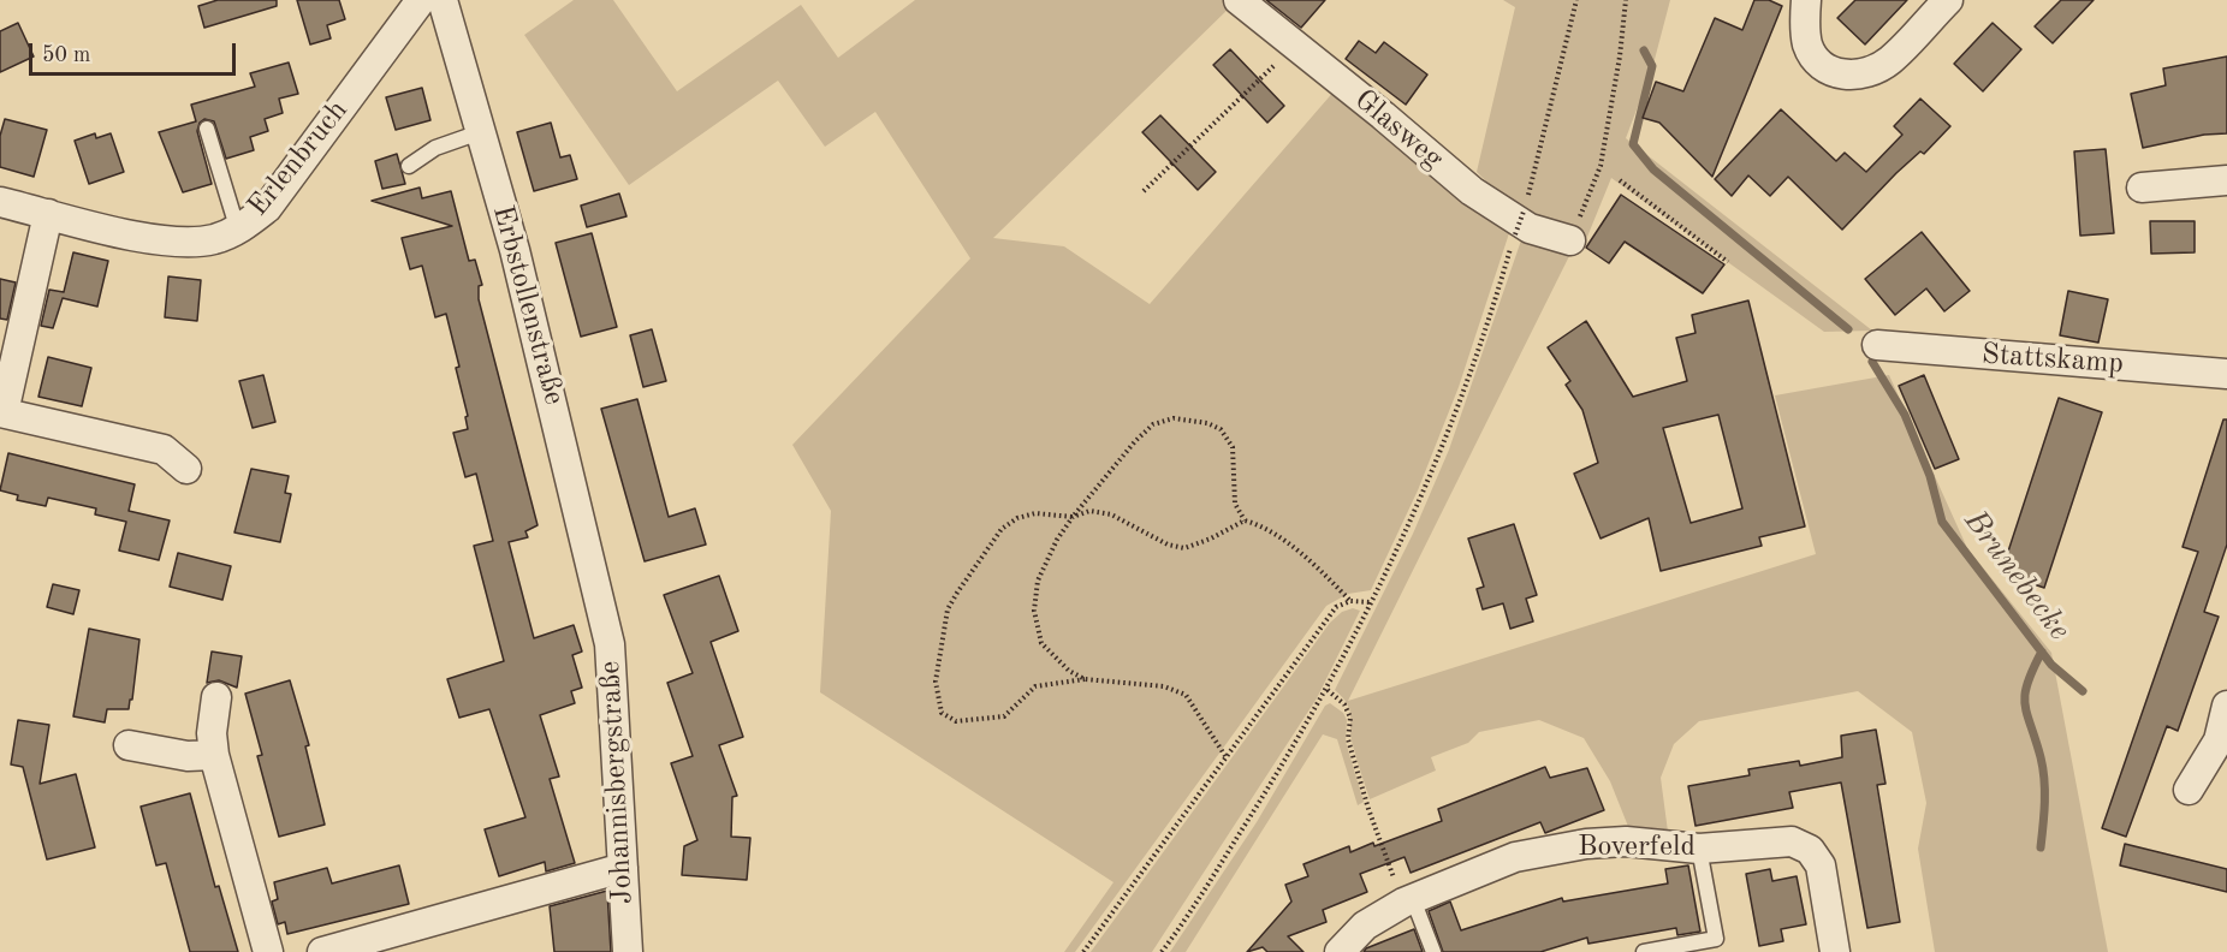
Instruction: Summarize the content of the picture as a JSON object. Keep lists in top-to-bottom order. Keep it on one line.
{"streets":{"street":["Glasweg","Erlenbruch","Erbstollenstraße","Stattskamp","Johannisbergstraße","Boverfeld"]},"crossings":[["Erbstollenstraße","Johannisbergstraße"]],"water":["Brunebecke"],"scale_bar":"50 m"}
